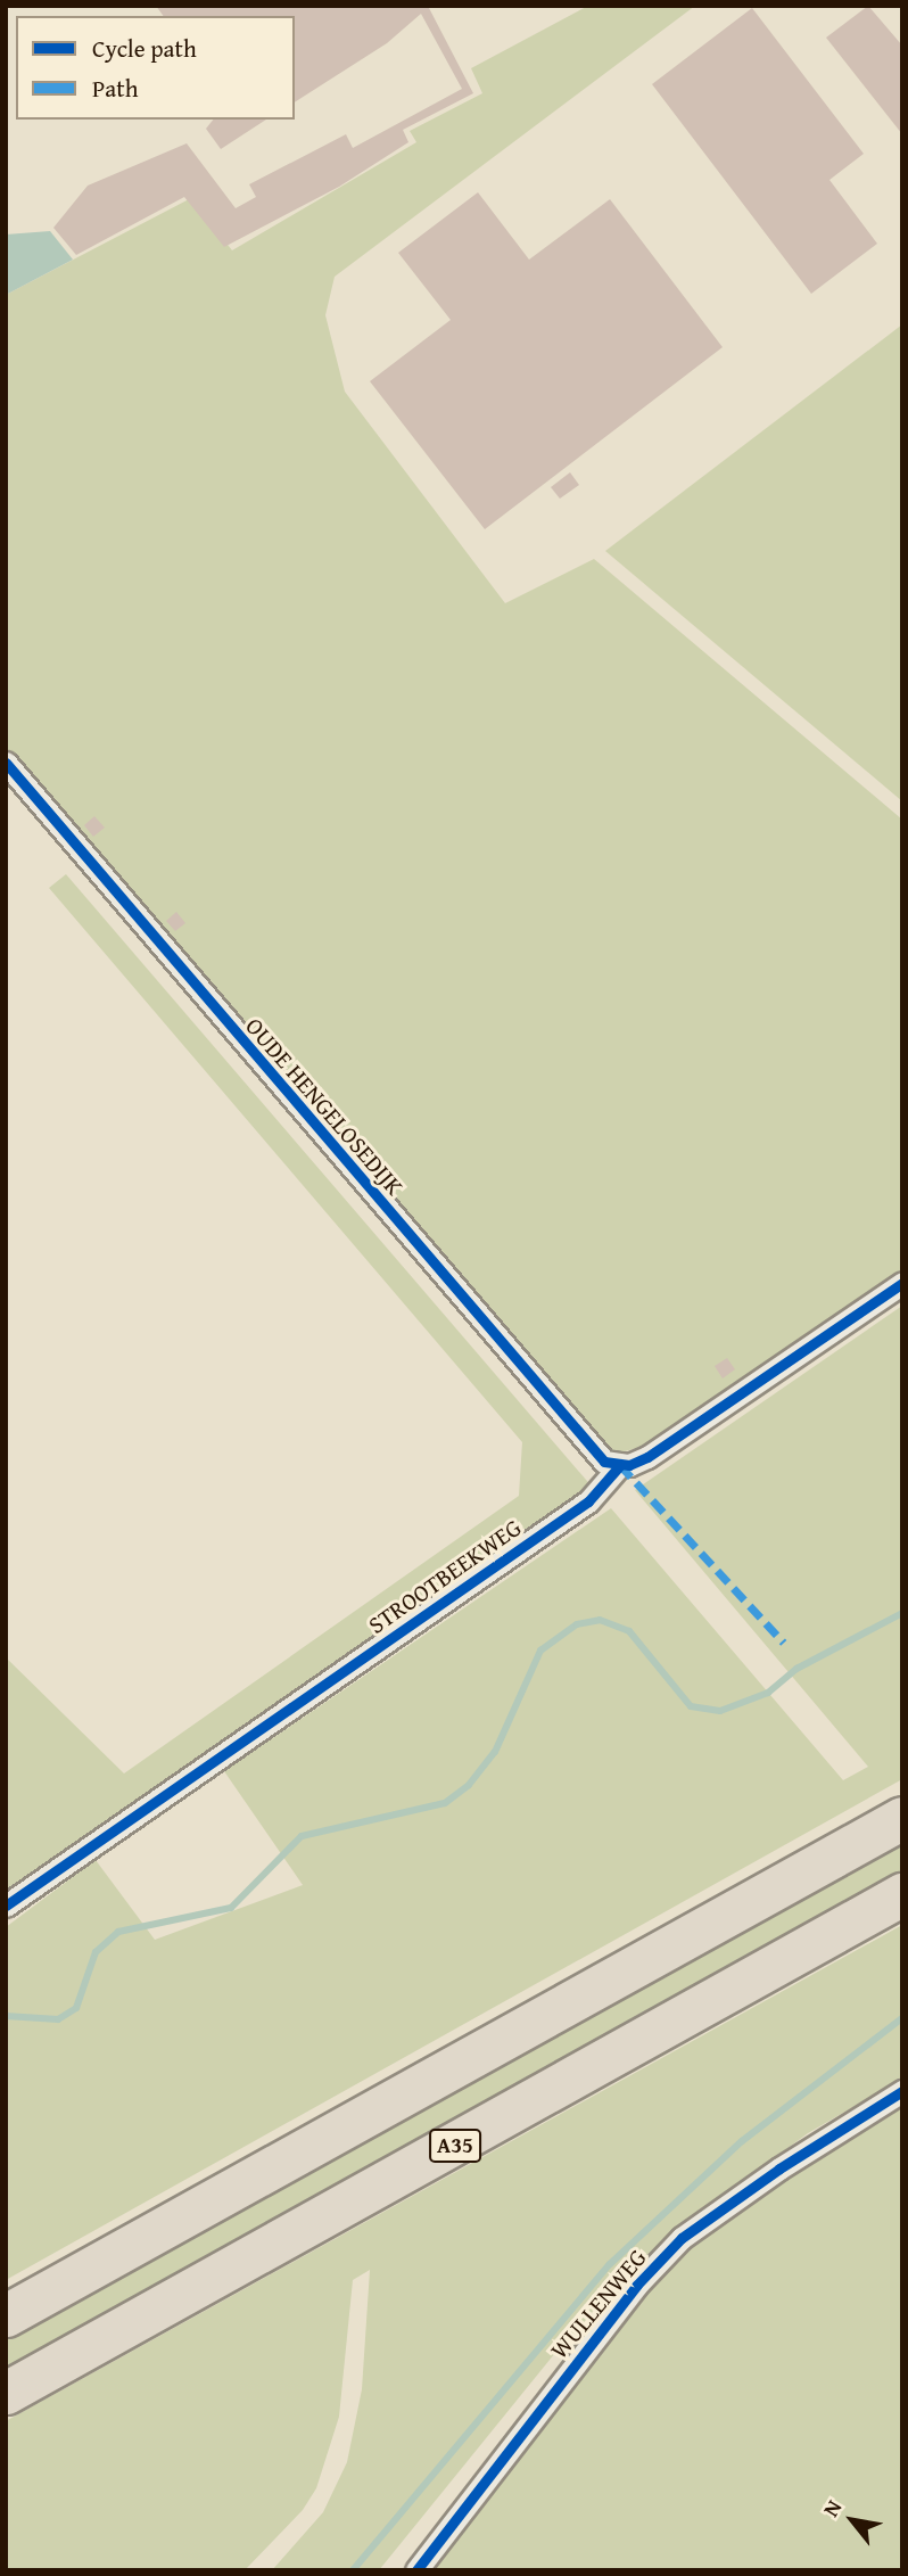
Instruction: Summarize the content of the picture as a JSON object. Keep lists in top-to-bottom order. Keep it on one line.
{"streets":{"highway":["A35"],"street":["OUDE HENGELOSEDIJK","STROOTBEEKWEG","WULLENWEG"]},"crossings":[["OUDE HENGELOSEDIJK","STROOTBEEKWEG"]],"legend":["Cycle path","Path"],"north":"top left"}
